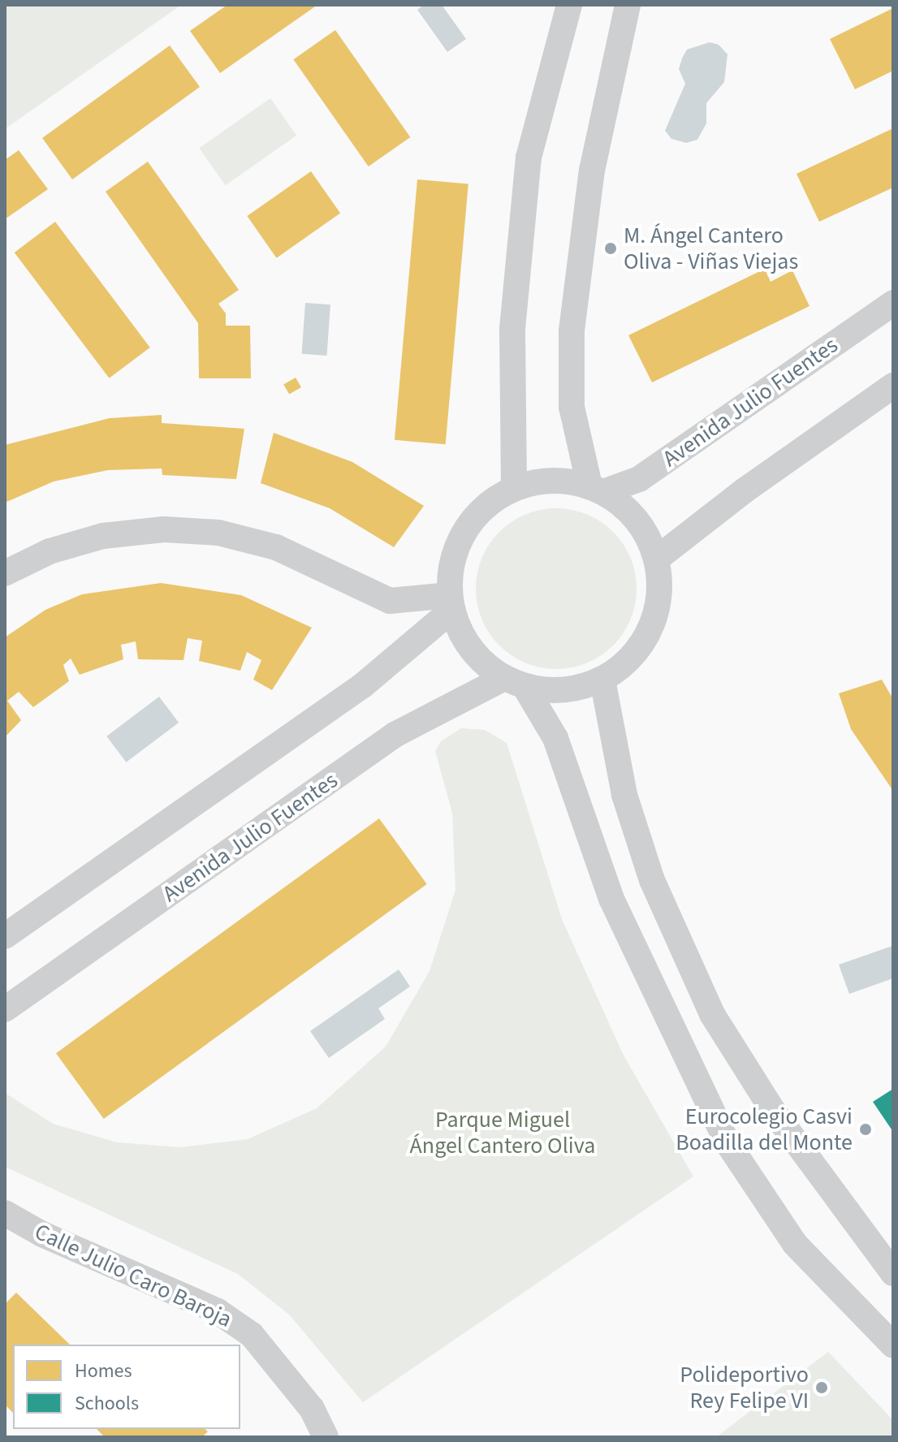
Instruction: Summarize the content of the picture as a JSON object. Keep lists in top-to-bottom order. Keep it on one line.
{"streets":{"street":["Avenida Julio Fuentes","Calle Julio Caro Baroja"]},"parks":["Parque Miguel Ángel Cantero Oliva"],"places":["M. Ángel Cantero Oliva - Viñas Viejas","Eurocolegio Casvi Boadilla del Monte","Polideportivo Rey Felipe VI"],"legend":["Homes","Schools"]}
